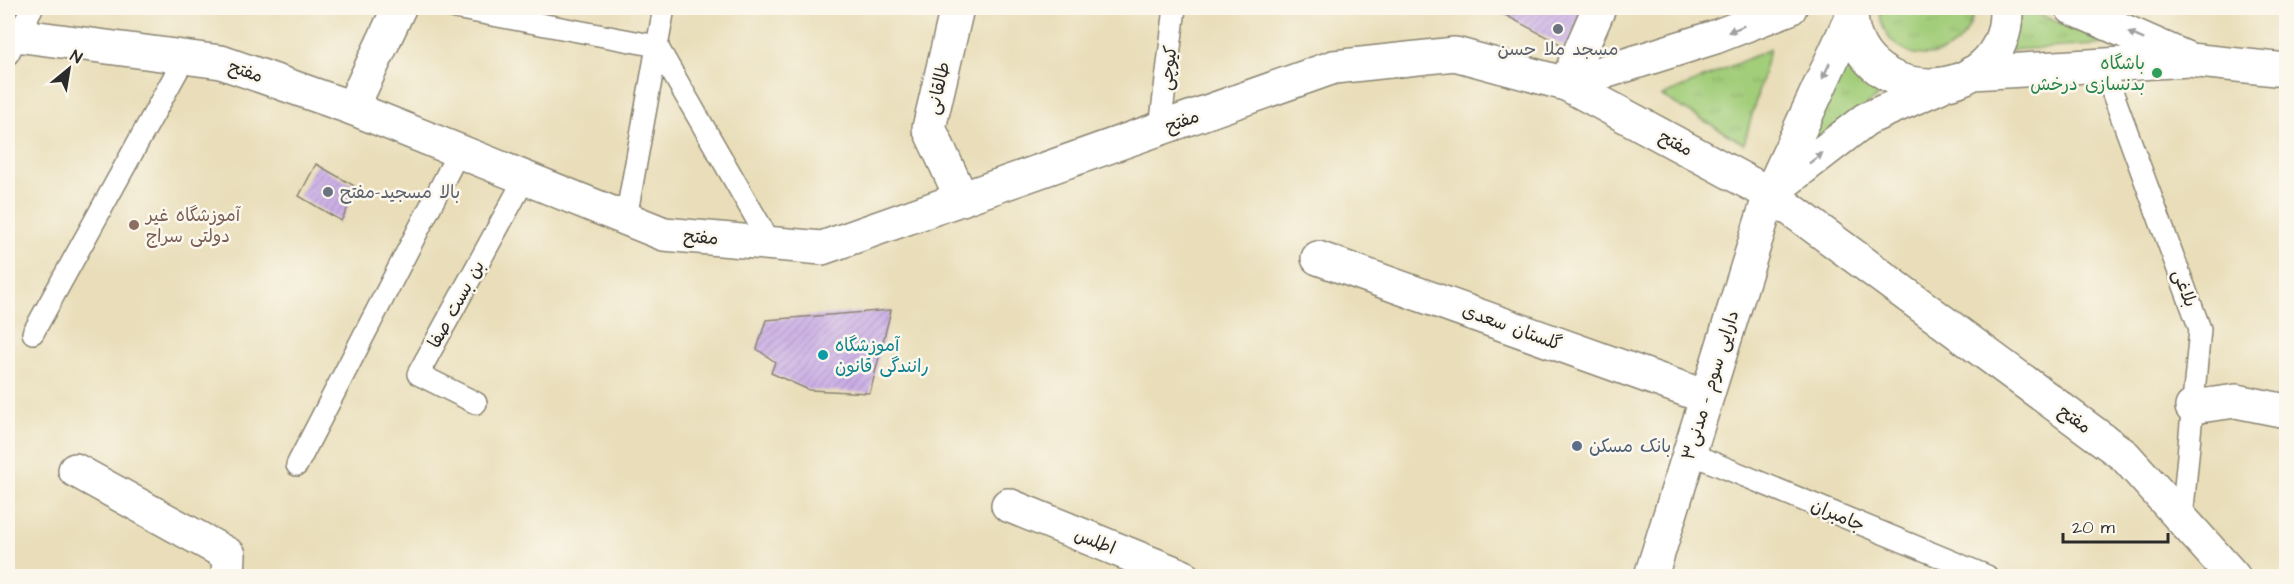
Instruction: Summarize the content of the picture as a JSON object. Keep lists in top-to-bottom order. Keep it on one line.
{"streets":{"main road":["مفتح","طالقانی","گلستان سعدی","دارایی سوم - مدنی۳","اطلس"],"lane":["کیوچی","بلاغی","بن بست صفا","جامبران"]},"crossings":[["کیوچی","مفتح"],["مفتح","طالقانی"],["مفتح","بلاغی"],["مفتح","بن بست صفا"],["مفتح","دارایی سوم - مدنی۳"],["گلستان سعدی","دارایی سوم - مدنی۳"],["دارایی سوم - مدنی۳","جامبران"]],"places":["مسجد ملا حسن","باشگاه بدنسازی درخش","بالا مسجید-مفتح","آموزشگاه غیر دولتی سراج","آموزشگاه رانندگی قانون","بانک مسکن"],"scale_bar":"20 m","north":"top right"}
